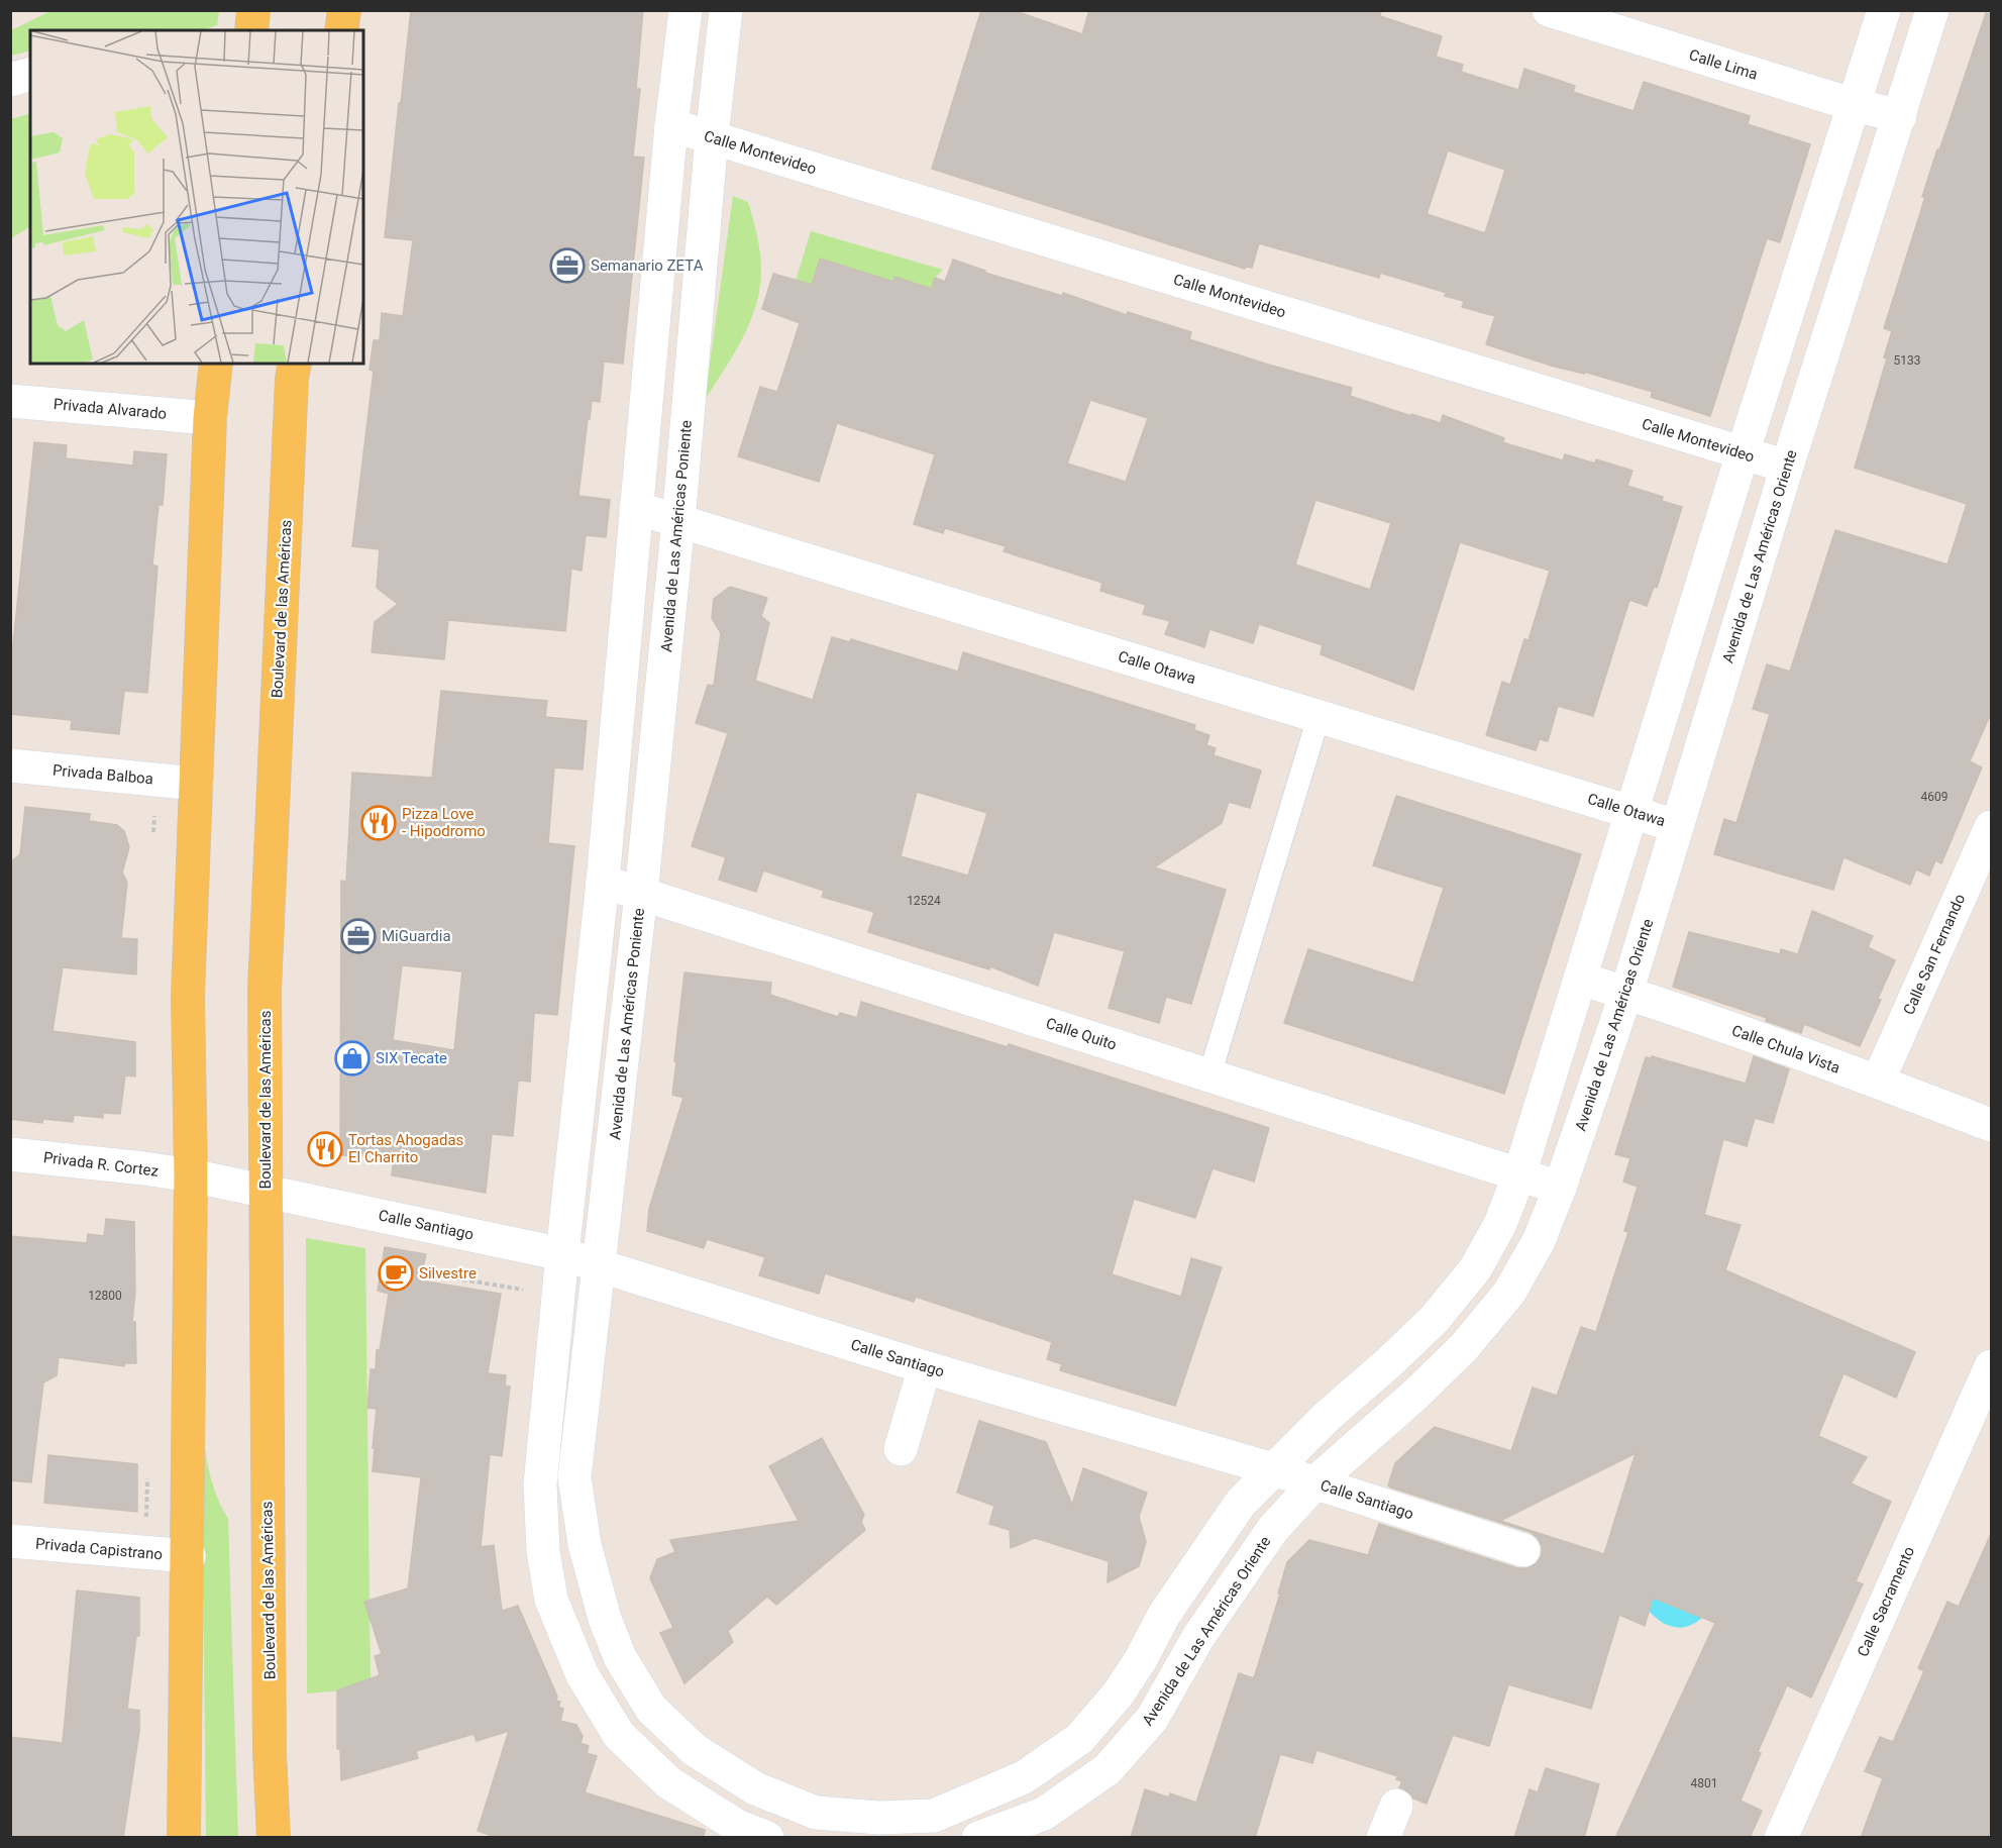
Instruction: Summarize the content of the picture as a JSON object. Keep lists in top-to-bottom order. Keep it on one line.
{"streets":{"main road":["Boulevard de las Américas"],"street":["Calle Lima","Calle Montevideo","Privada Alvarado","Avenida de Las Américas Poniente","Avenida de Las Américas Oriente","Calle Otawa","Privada Balboa","Calle San Fernando","Calle Quito","Calle Chula Vista","Privada R. Cortez","Calle Santiago","Privada Capistrano","Calle Sacramento"]},"crossings":[["Calle Lima","Avenida de Las Américas Oriente"],["Calle Montevideo","Avenida de Las Américas Poniente"],["Calle Montevideo","Avenida de Las Américas Oriente"],["Avenida de Las Américas Poniente","Calle Otawa"],["Avenida de Las Américas Poniente","Calle Quito"],["Avenida de Las Américas Poniente","Calle Santiago"],["Avenida de Las Américas Oriente","Calle Otawa"],["Avenida de Las Américas Oriente","Calle Quito"],["Avenida de Las Américas Oriente","Calle Chula Vista"],["Avenida de Las Américas Oriente","Calle Santiago"],["Boulevard de las Américas","Privada R. Cortez"],["Boulevard de las Américas","Calle Santiago"],["Calle San Fernando","Calle Chula Vista"],["Privada R. Cortez","Calle Santiago"]],"places":{"office":["Semanario ZETA","MiGuardia"],"restaurant":["Pizza Love - Hipodromo","Tortas Ahogadas El Charrito"],"shop":["SIX Tecate"],"cafe":["Silvestre"]},"house_numbers":["5133","4609","12524","12800","4801"]}
